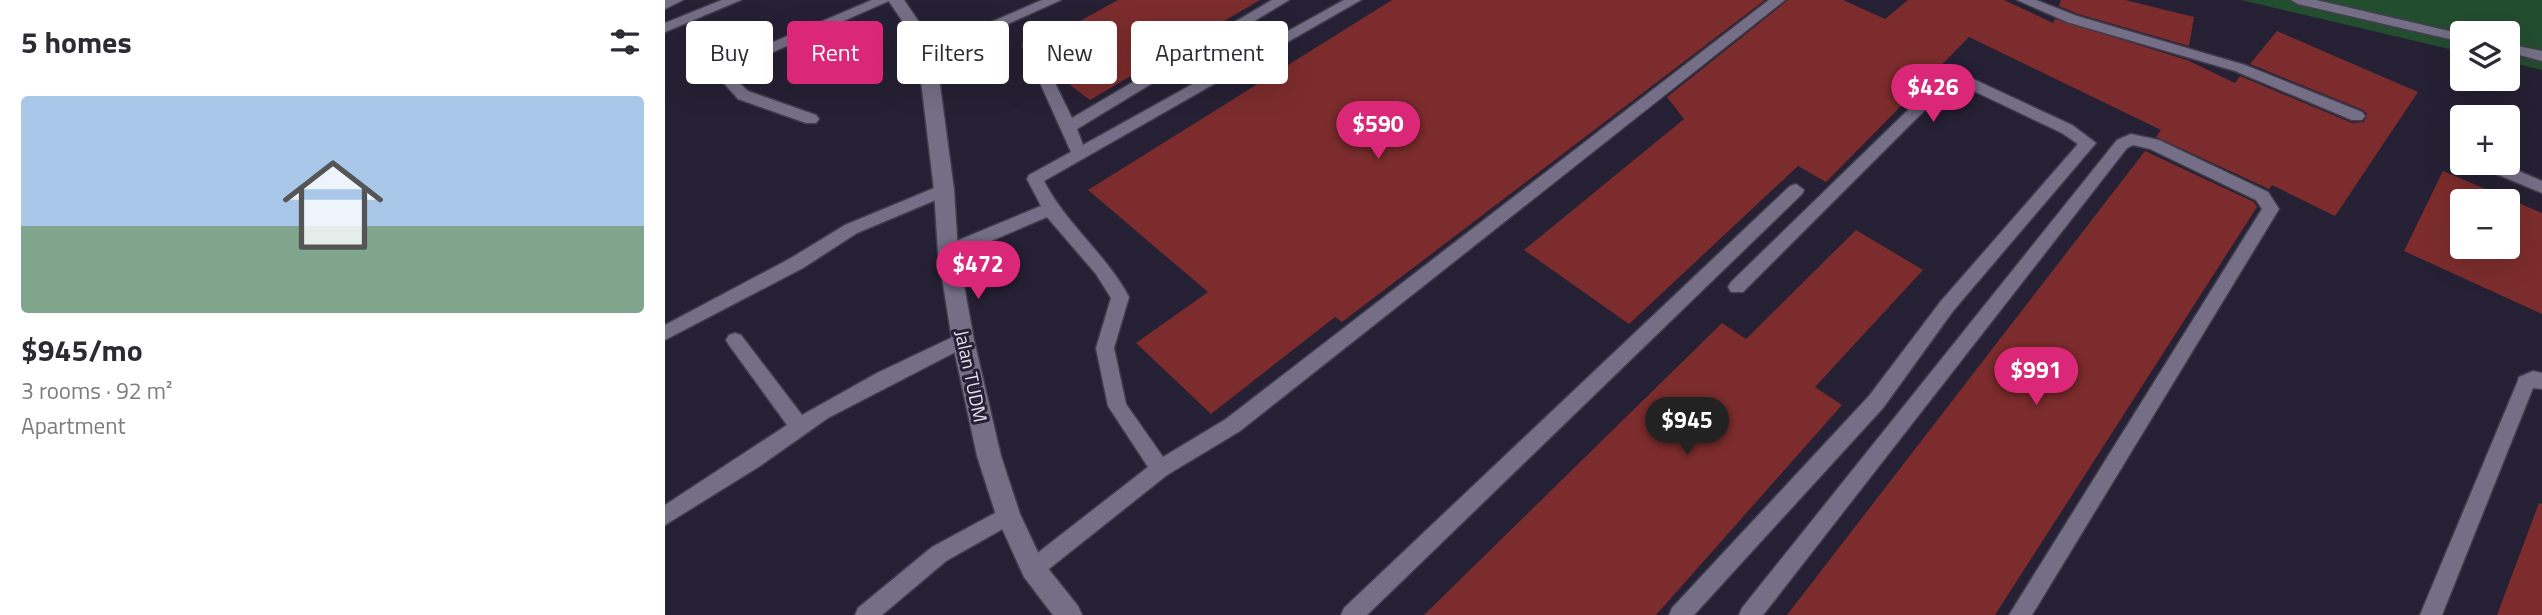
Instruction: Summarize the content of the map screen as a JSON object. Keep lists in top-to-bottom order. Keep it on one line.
{"streets":{"street":["Jalan TUDM"]},"page":{"heading":"5 homes","map_buttons":["+","−"],"chip":["Buy","Rent","Filters","New","Apartment"],"price":["$426","$590","$472","$991","$945"],"list":[{"name":"$945/mo","note":"3 rooms · 92 m² · Apartment"}]}}
